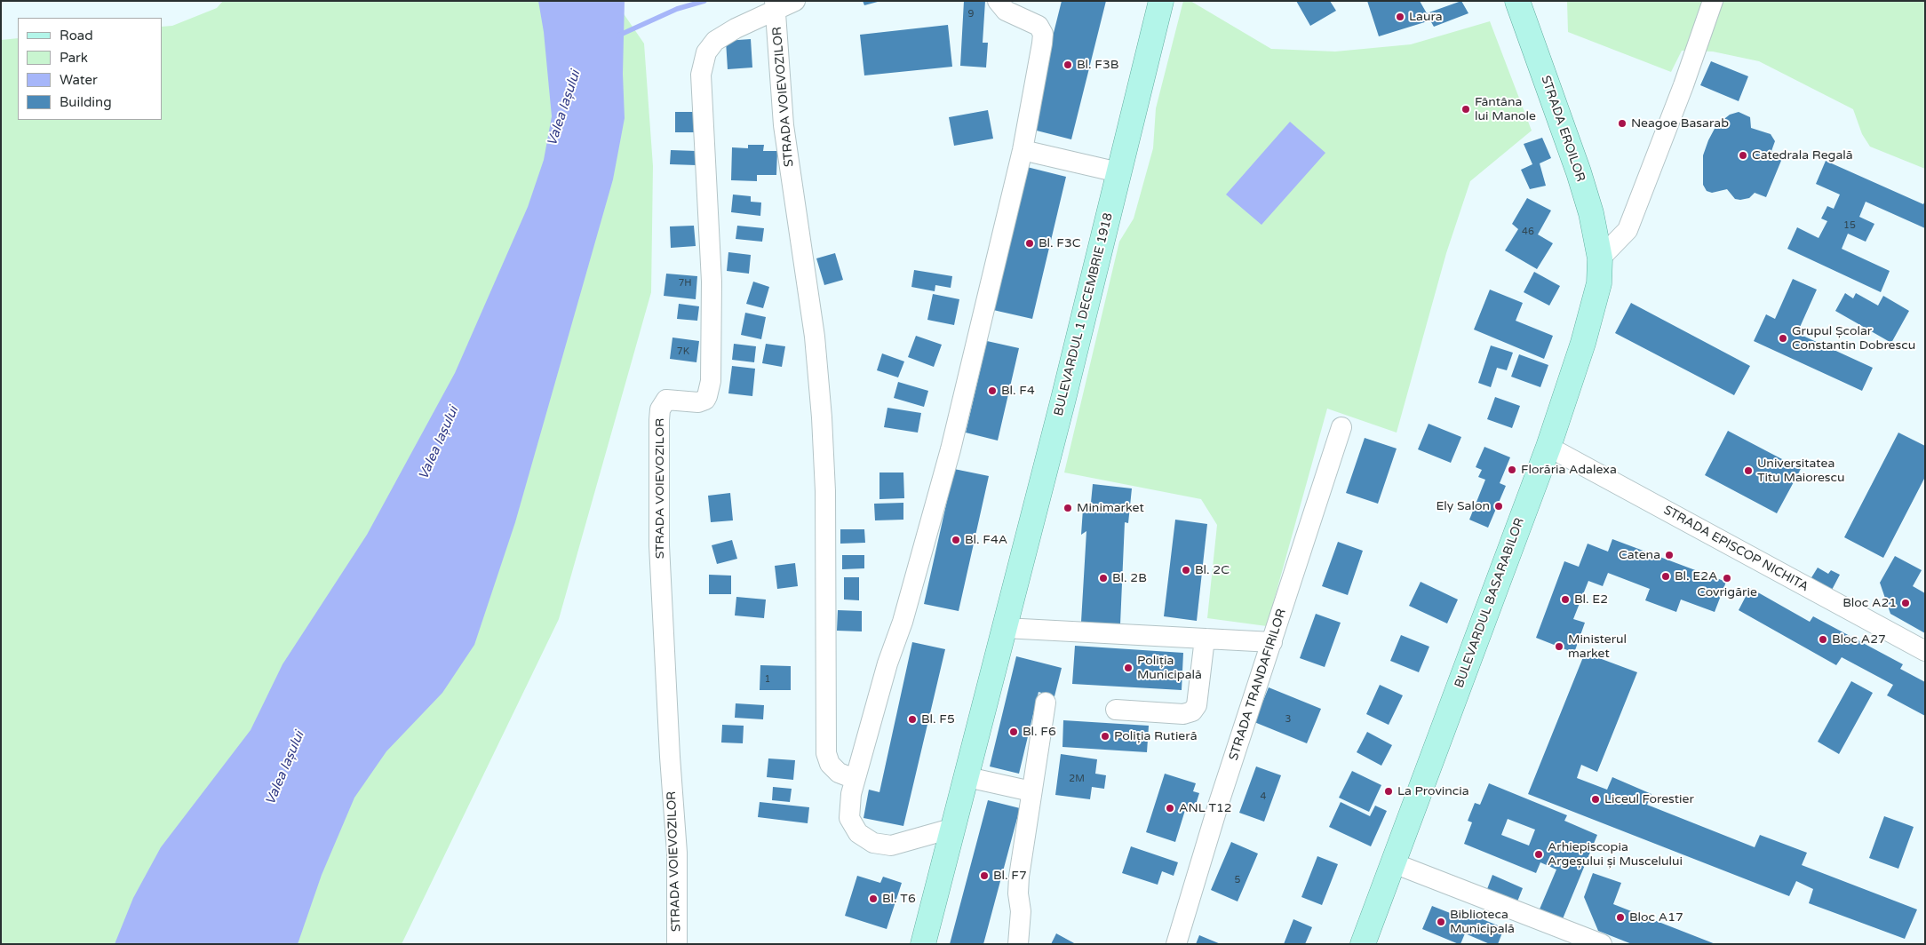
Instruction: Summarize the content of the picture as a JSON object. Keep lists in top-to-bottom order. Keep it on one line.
{"streets":{"main road":["STRADA EROILOR","BULEVARDUL 1 DECEMBRIE 1918","BULEVARDUL BASARABILOR"],"street":["STRADA VOIEVOZILOR","STRADA EPISCOP NICHITA","STRADA TRANDAFIRILOR"]},"crossings":[["STRADA EROILOR","BULEVARDUL BASARABILOR"],["STRADA EPISCOP NICHITA","BULEVARDUL BASARABILOR"]],"water":["Valea Iașului"],"places":["Laura","Bl. F3B","Fântâna lui Manole","Neagoe Basarab","Catedrala Regală","Bl. F3C","Grupul Școlar Constantin Dobrescu","Bl. F4","Florăria Adalexa","Universitatea Titu Maiorescu","Ely Salon","Minimarket","Bl. F4A","Catena","Bl. 2C","Bl. E2A","Bl. 2B","Covrigărie","Bl. E2","Bloc A21","Bloc A27","Ministerul market","Poliția Municipală","Bl. F5","Bl. F6","Poliția Rutieră","La Provincia","Liceul Forestier","ANL T12","Arhiepiscopia Argeșului și Muscelului","Bl. F7","Bl. T6","Bloc A17","Biblioteca Municipală"],"house_numbers":["9","15","46","7H","7K","1","3","2M","4","5"],"legend":["Road","Park","Water","Building"]}
